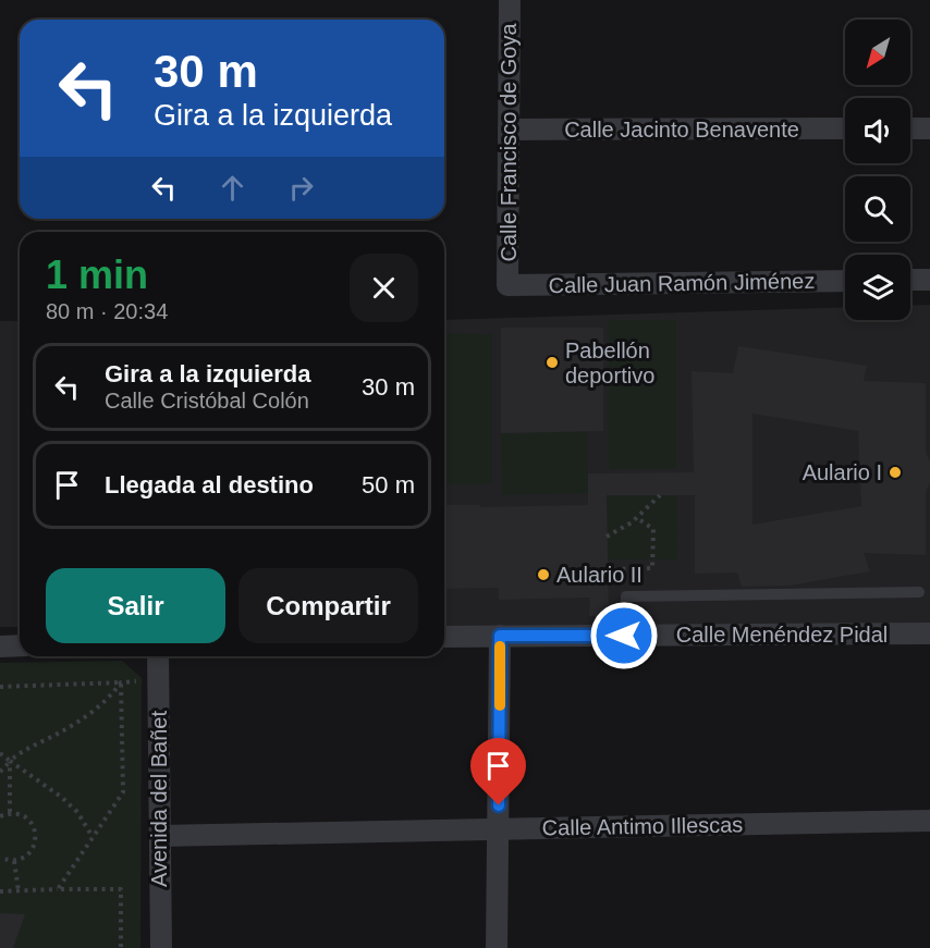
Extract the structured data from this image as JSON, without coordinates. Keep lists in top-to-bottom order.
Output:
{
  "streets": {
    "street": [
      "Calle Jacinto Benavente",
      "Calle Francisco de Goya",
      "Calle Juan Ramón Jiménez",
      "Calle Menéndez Pidal",
      "Avenida del Bañet",
      "Calle Antimo Illescas"
    ]
  },
  "crossings": [
    ["Calle Jacinto Benavente", "Calle Francisco de Goya"],
    ["Calle Francisco de Goya", "Calle Juan Ramón Jiménez"],
    ["Avenida del Bañet", "Calle Antimo Illescas"]
  ],
  "places": ["Pabellón deportivo", "Aulario I", "Aulario II"],
  "north": "bottom left",
  "page": {
    "turn": ["30 m", "Gira a la izquierda"],
    "heading": ["1 min", "80 m · 20:34"],
    "list": [
      {
        "name": "Gira a la izquierda",
        "note": "Calle Cristóbal Colón",
        "value": "30 m"
      },
      {
        "name": "Llegada al destino",
        "value": "50 m"
      }
    ],
    "buttons": ["Salir", "Compartir"]
  }
}
